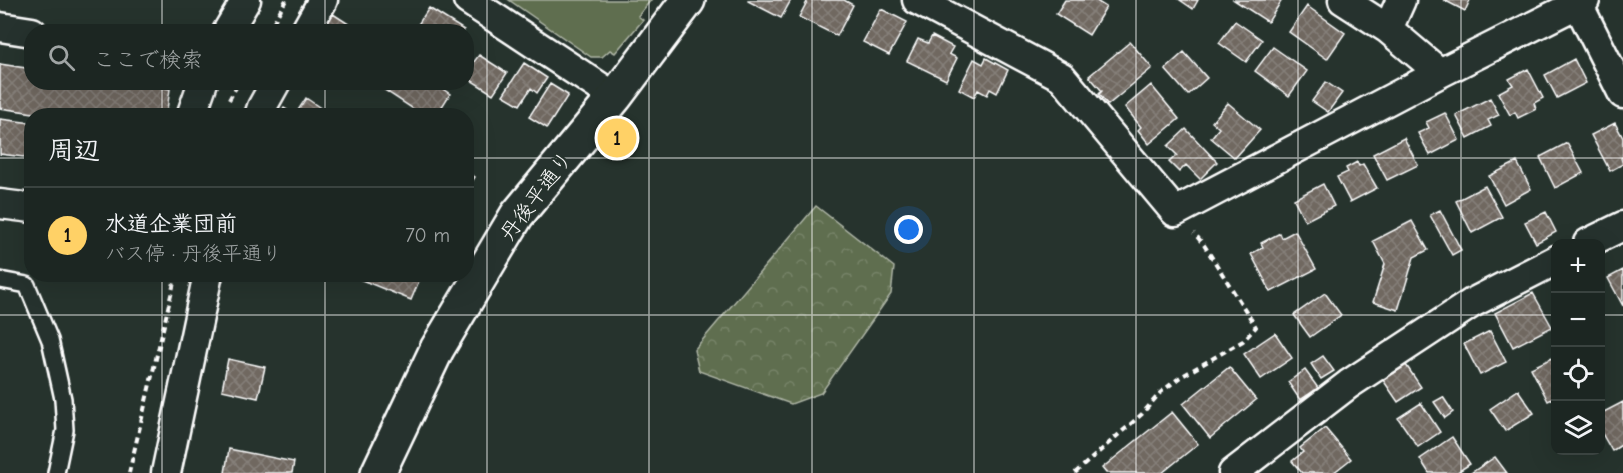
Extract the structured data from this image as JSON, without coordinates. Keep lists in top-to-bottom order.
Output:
{
  "streets": {
    "street": ["丹後平通り"]
  },
  "page": {
    "search": "ここで検索",
    "heading": "周辺",
    "pins": "1",
    "list": [
      {
        "mark": "1",
        "name": "水道企業団前",
        "note": "バス停 · 丹後平通り",
        "value": "70 m"
      }
    ],
    "map_buttons": ["+", "−"]
  }
}
